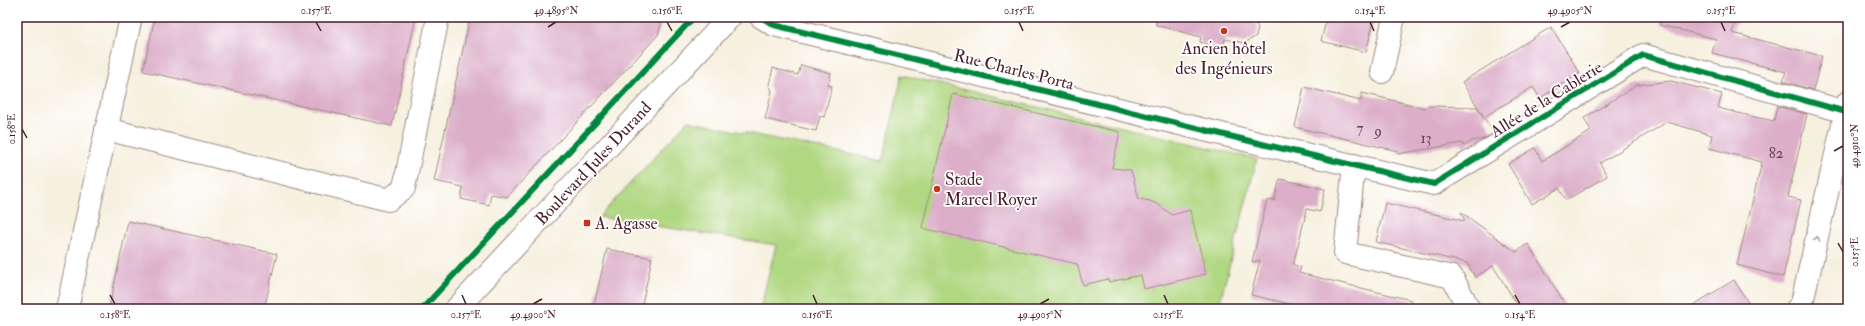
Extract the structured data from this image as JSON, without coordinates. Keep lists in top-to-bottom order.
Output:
{
  "streets": {
    "street": ["Rue Charles Porta", "Allée de la Cablerie", "Boulevard Jules Durand"]
  },
  "crossings": [
    ["Rue Charles Porta", "Allée de la Cablerie"]
  ],
  "places": {
    "other": ["Ancien hôtel des Ingénieurs", "Stade Marcel Royer"],
    "transit": ["A. Agasse"]
  },
  "house_numbers": [
    "7",
    "9",
    "13",
    "82"
  ],
  "coordinates": [
    "0.157°E",
    "49.4895°N",
    "0.156°E",
    "0.155°E",
    "0.154°E",
    "49.4905°N",
    "0.153°E",
    "0.158°E",
    "49.4910°N",
    "49.4900°N"
  ]
}
